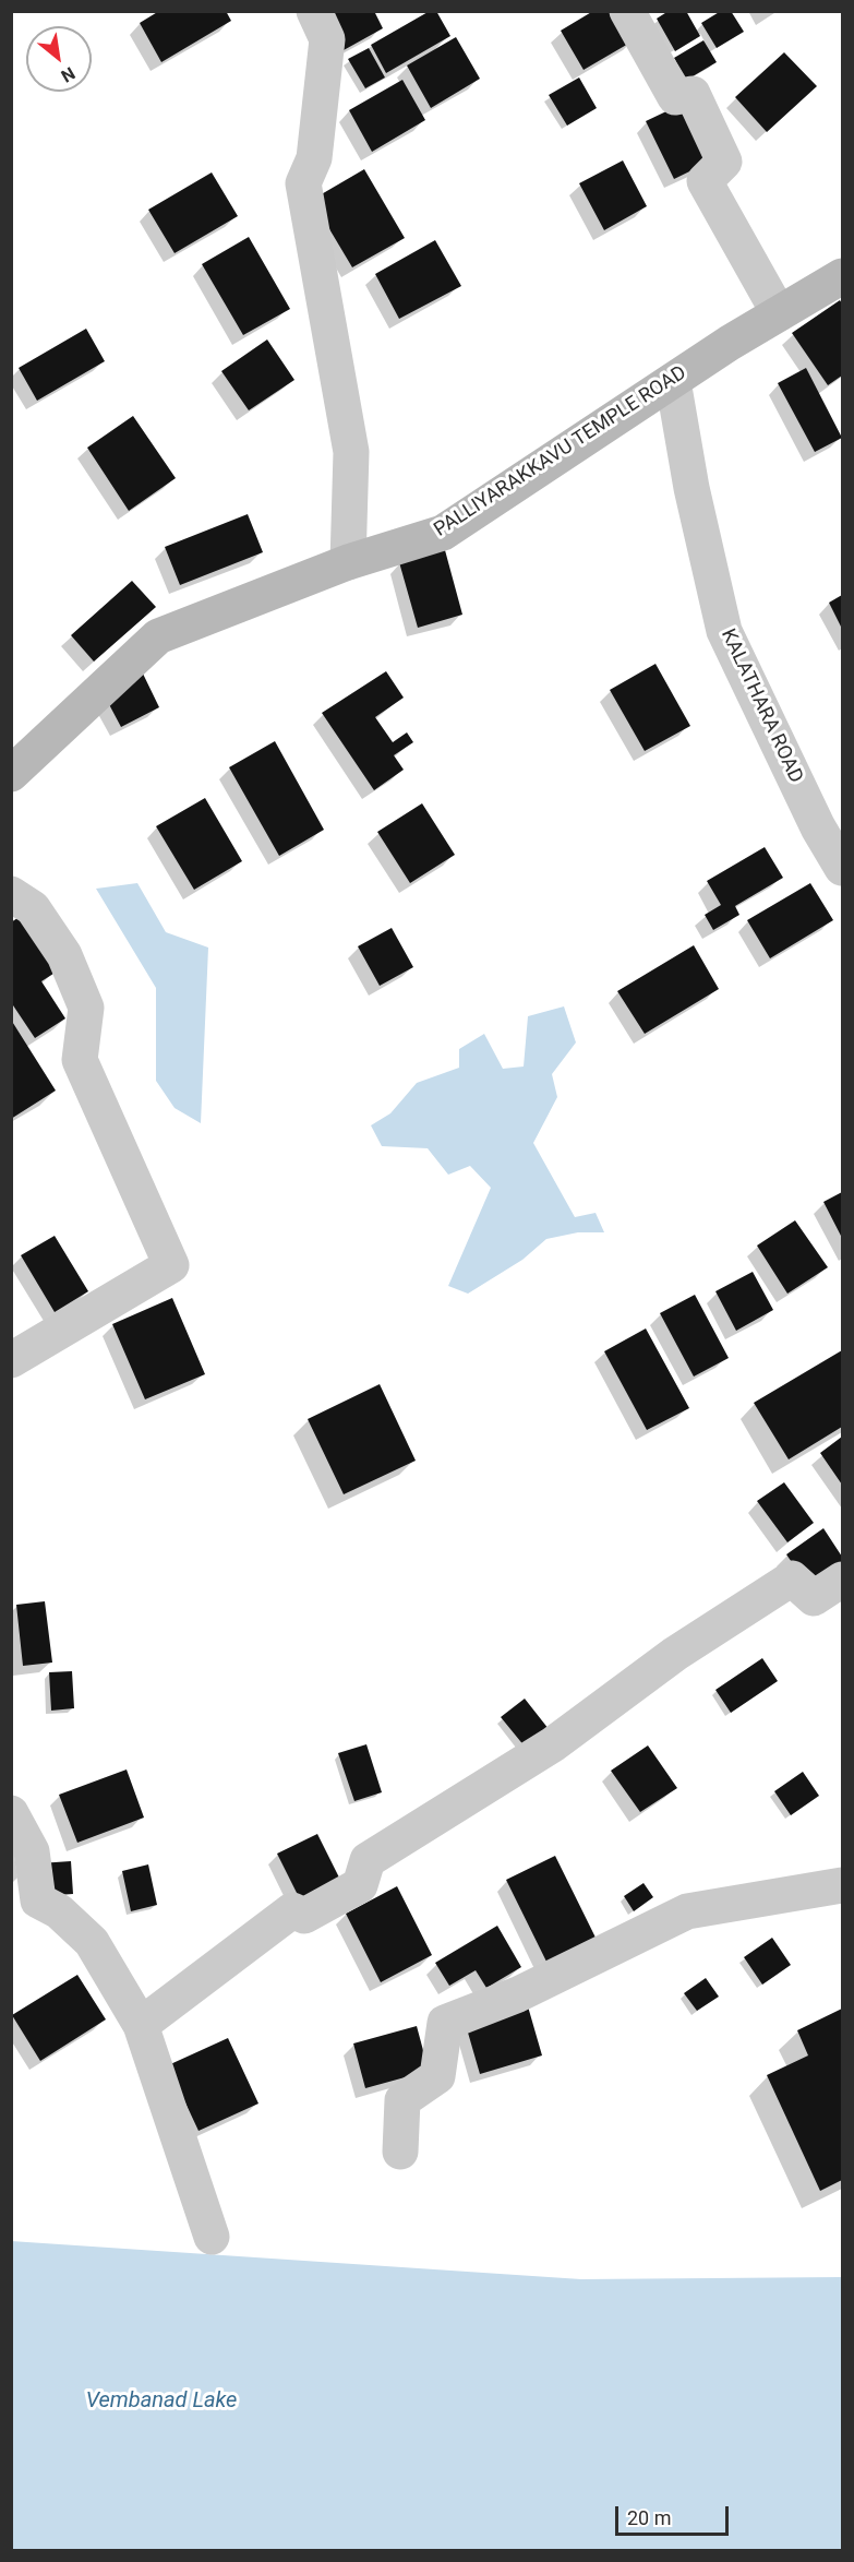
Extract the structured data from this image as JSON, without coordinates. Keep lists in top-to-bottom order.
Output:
{
  "streets": {
    "street": ["PALLIYARAKKAVU TEMPLE ROAD", "KALATHARA ROAD"]
  },
  "crossings": [
    ["PALLIYARAKKAVU TEMPLE ROAD", "KALATHARA ROAD"]
  ],
  "water": ["Vembanad Lake"],
  "scale_bar": "20 m",
  "north": "bottom right"
}
